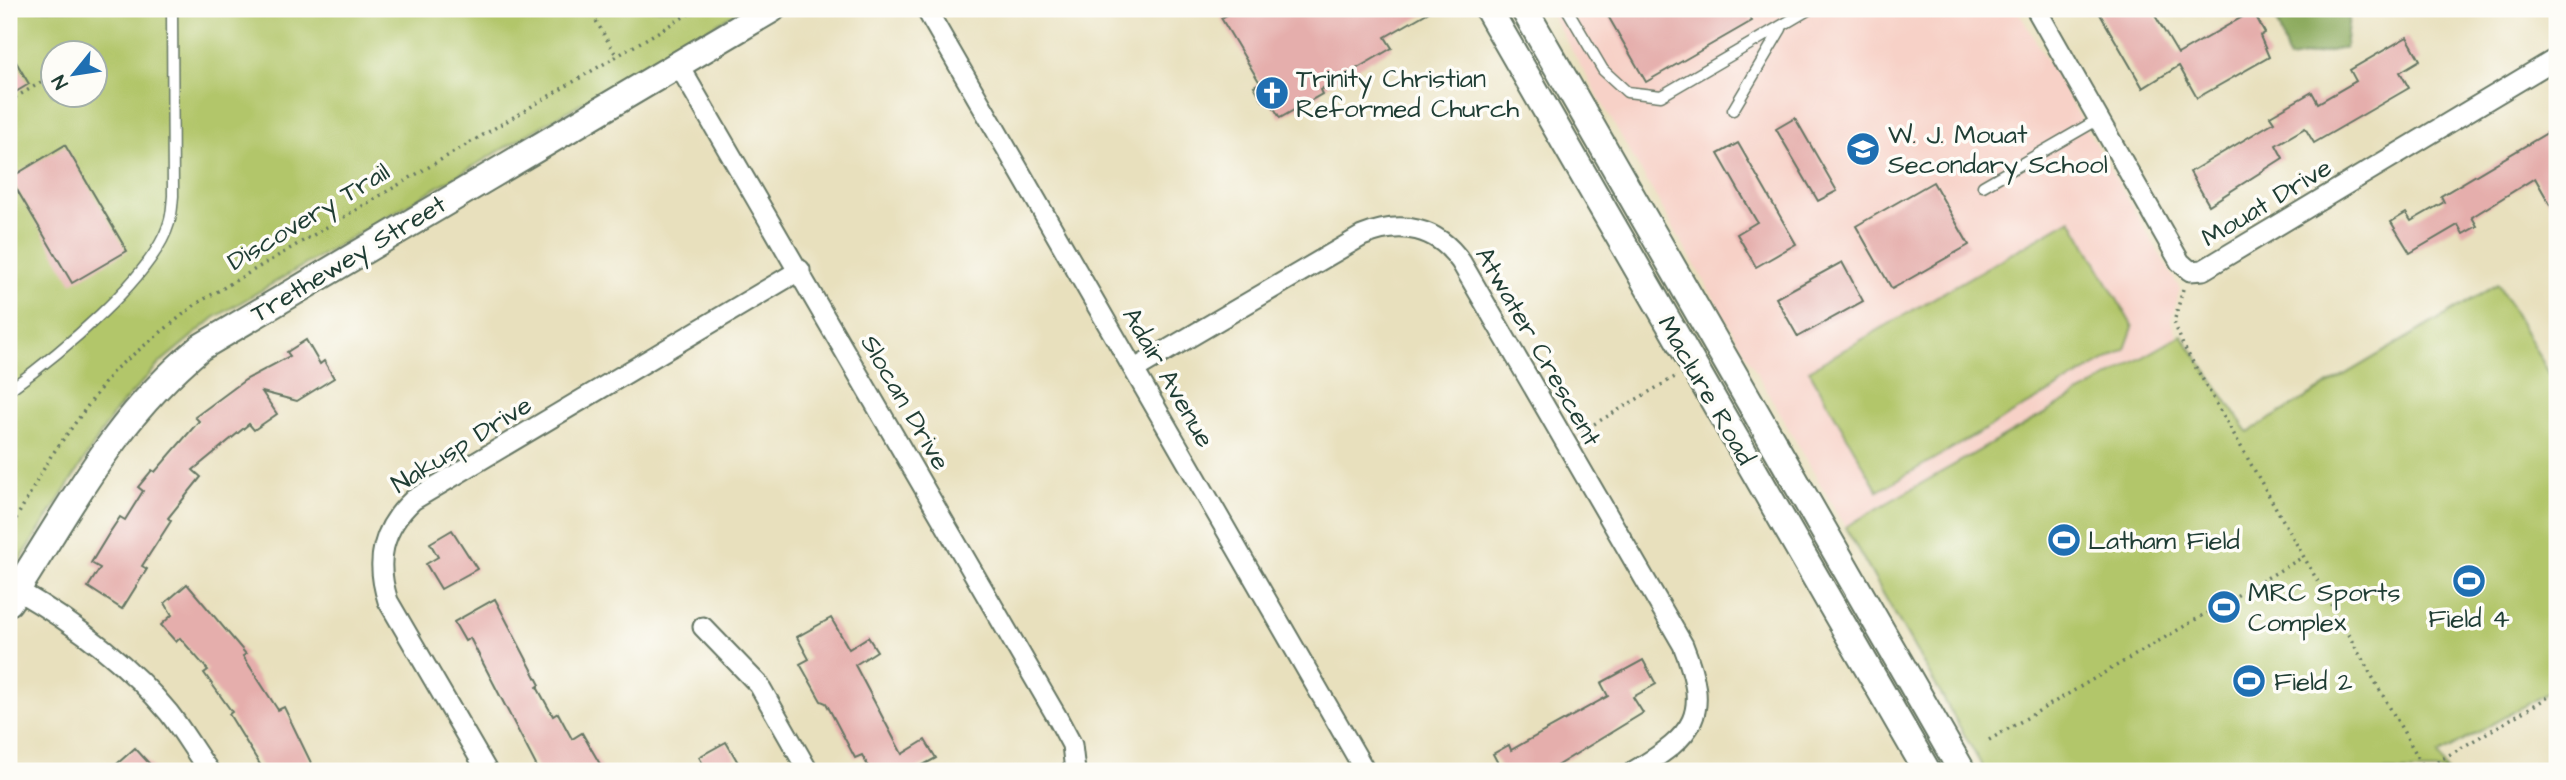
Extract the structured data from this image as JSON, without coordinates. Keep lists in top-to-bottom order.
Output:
{
  "streets": {
    "main road": ["Trethewey Street", "Maclure Road"],
    "street": [
      "Mouat Drive",
      "Atwater Crescent",
      "Adair Avenue",
      "Slocan Drive",
      "Nakusp Drive"
    ],
    "path": ["Discovery Trail"]
  },
  "crossings": [
    ["Trethewey Street", "Slocan Drive"],
    ["Atwater Crescent", "Adair Avenue"],
    ["Slocan Drive", "Nakusp Drive"]
  ],
  "places": {
    "church": ["Trinity Christian Reformed Church"],
    "school or university": ["W. J. Mouat Secondary School"],
    "sports": [
      "Latham Field",
      "Field 4",
      "MRC Sports Complex",
      "Field 2"
    ]
  },
  "north": "bottom left"
}
